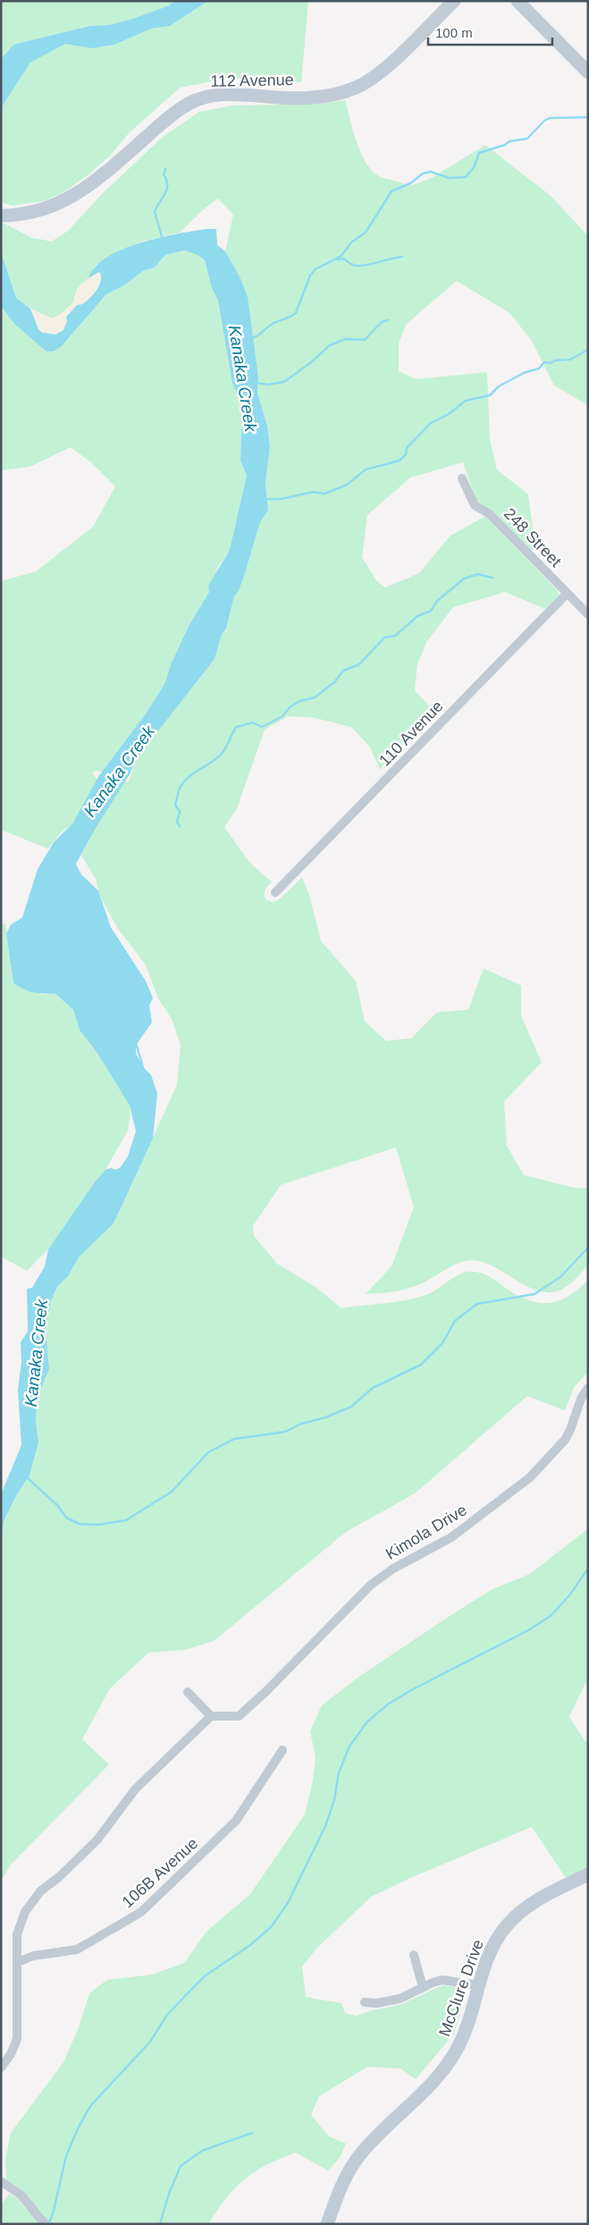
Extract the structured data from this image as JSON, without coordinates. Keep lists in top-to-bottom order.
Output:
{
  "streets": {
    "main road": ["112 Avenue", "McClure Drive"],
    "street": [
      "248 Street",
      "110 Avenue",
      "Kimola Drive",
      "106B Avenue"
    ]
  },
  "crossings": [
    ["248 Street", "110 Avenue"]
  ],
  "water": ["Kanaka Creek"],
  "scale_bar": "100 m"
}
